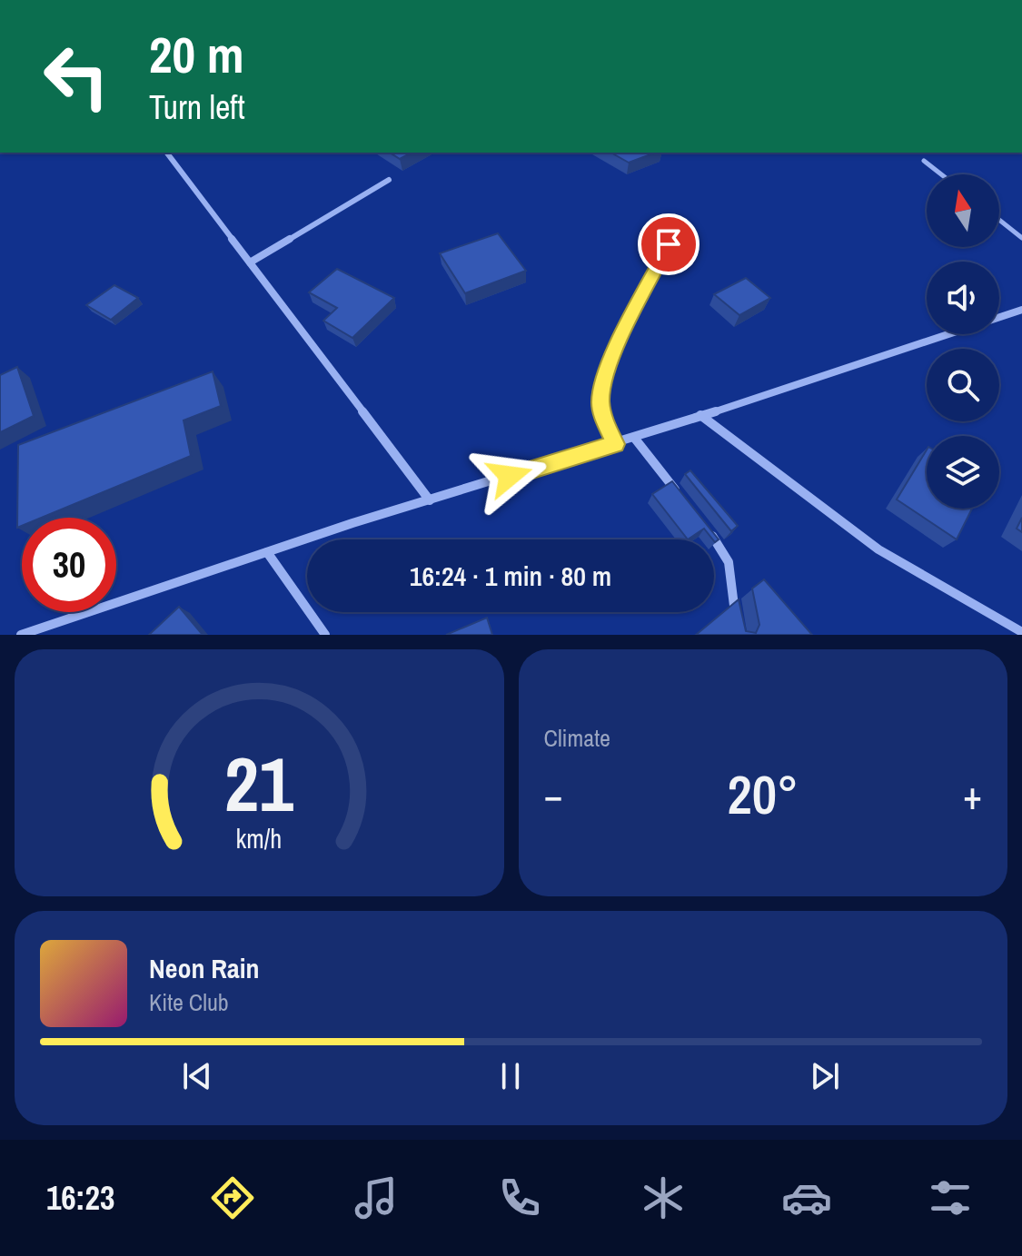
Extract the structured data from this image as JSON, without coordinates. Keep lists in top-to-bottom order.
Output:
{
  "north": "top",
  "page": {
    "turn": ["20 m", "Turn left"],
    "limit": "30",
    "trip": "16:24 · 1 min · 80 m",
    "tile": "Climate",
    "heat": ["−", "20°", "+"],
    "song": ["Neon Rain", "Kite Club"],
    "tabs": "16:23",
    "gauge": ["21", "km/h"]
  }
}
